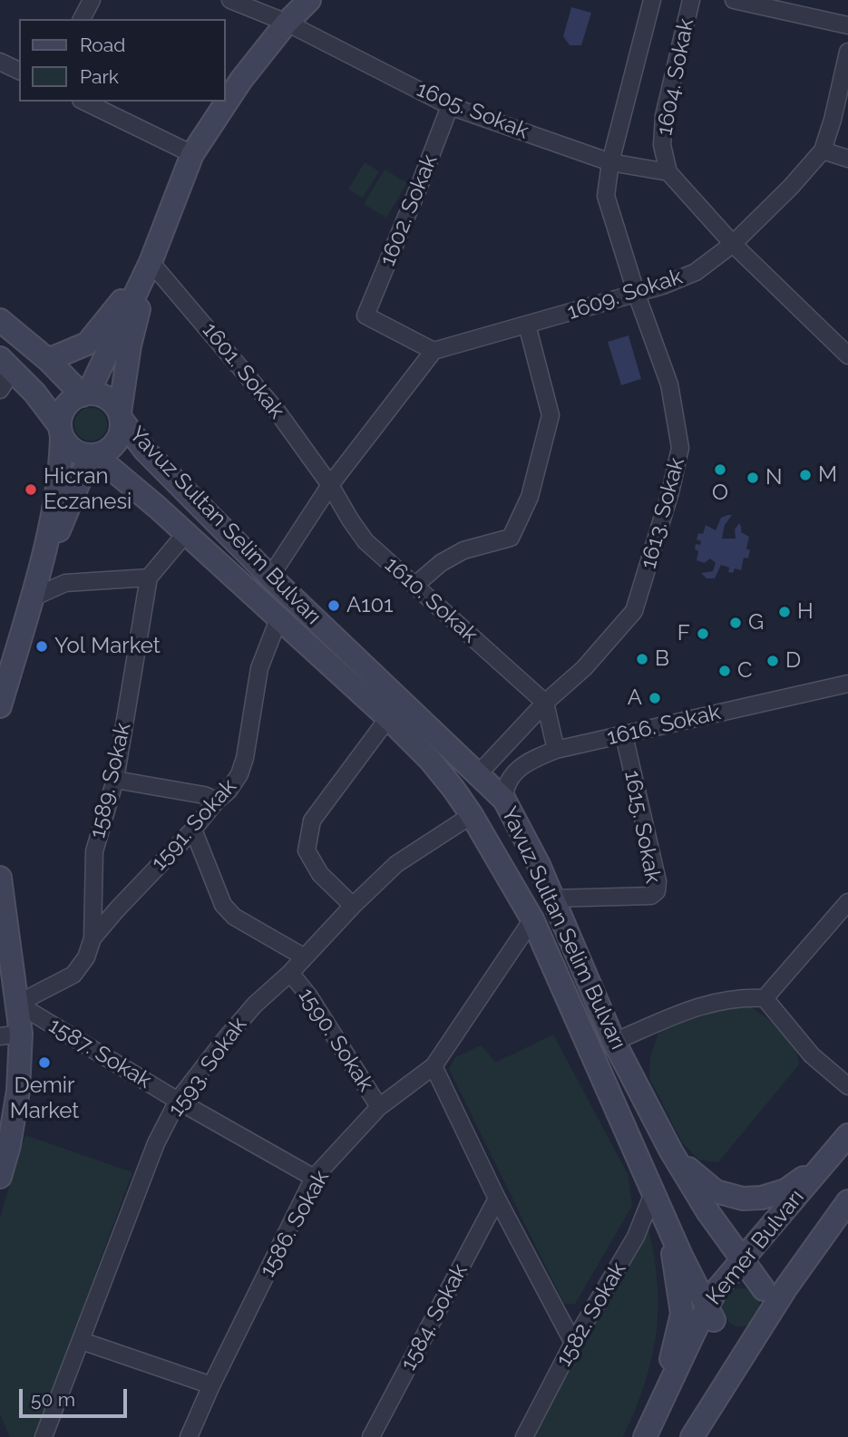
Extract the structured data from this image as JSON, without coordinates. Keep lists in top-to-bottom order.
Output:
{
  "streets": {
    "main road": ["Yavuz Sultan Selim Bulvarı", "Kemer Bulvarı"],
    "street": [
      "1604. Sokak",
      "1605. Sokak",
      "1602. Sokak",
      "1609. Sokak",
      "1601. Sokak",
      "1613. Sokak",
      "1610. Sokak",
      "1616. Sokak",
      "1589. Sokak",
      "1591. Sokak",
      "1615. Sokak",
      "1590. Sokak",
      "1587. Sokak",
      "1593. Sokak",
      "1586. Sokak",
      "1582. Sokak",
      "1584. Sokak"
    ]
  },
  "crossings": [
    ["1604. Sokak", "1605. Sokak"],
    ["1605. Sokak", "1602. Sokak"],
    ["1605. Sokak", "1613. Sokak"],
    ["1602. Sokak", "1609. Sokak"],
    ["1609. Sokak", "1613. Sokak"],
    ["1601. Sokak", "1610. Sokak"],
    ["1613. Sokak", "Yavuz Sultan Selim Bulvarı"],
    ["1613. Sokak", "1610. Sokak"],
    ["Yavuz Sultan Selim Bulvarı", "1616. Sokak"],
    ["Yavuz Sultan Selim Bulvarı", "1591. Sokak"],
    ["Yavuz Sultan Selim Bulvarı", "1615. Sokak"],
    ["Yavuz Sultan Selim Bulvarı", "1593. Sokak"],
    ["Yavuz Sultan Selim Bulvarı", "1586. Sokak"],
    ["Yavuz Sultan Selim Bulvarı", "Kemer Bulvarı"],
    ["Yavuz Sultan Selim Bulvarı", "1582. Sokak"],
    ["1616. Sokak", "1615. Sokak"],
    ["1589. Sokak", "1591. Sokak"],
    ["1589. Sokak", "1587. Sokak"],
    ["1591. Sokak", "1590. Sokak"],
    ["1590. Sokak", "1593. Sokak"],
    ["1590. Sokak", "1586. Sokak"],
    ["1587. Sokak", "1593. Sokak"],
    ["1587. Sokak", "1586. Sokak"]
  ],
  "places": [
    "O",
    "M",
    "N",
    "Hicran Eczanesi",
    "A101",
    "H",
    "G",
    "F",
    "Yol Market",
    "B",
    "D",
    "C",
    "A",
    "Demir Market"
  ],
  "legend": ["Road", "Park"],
  "scale_bar": "50 m"
}
